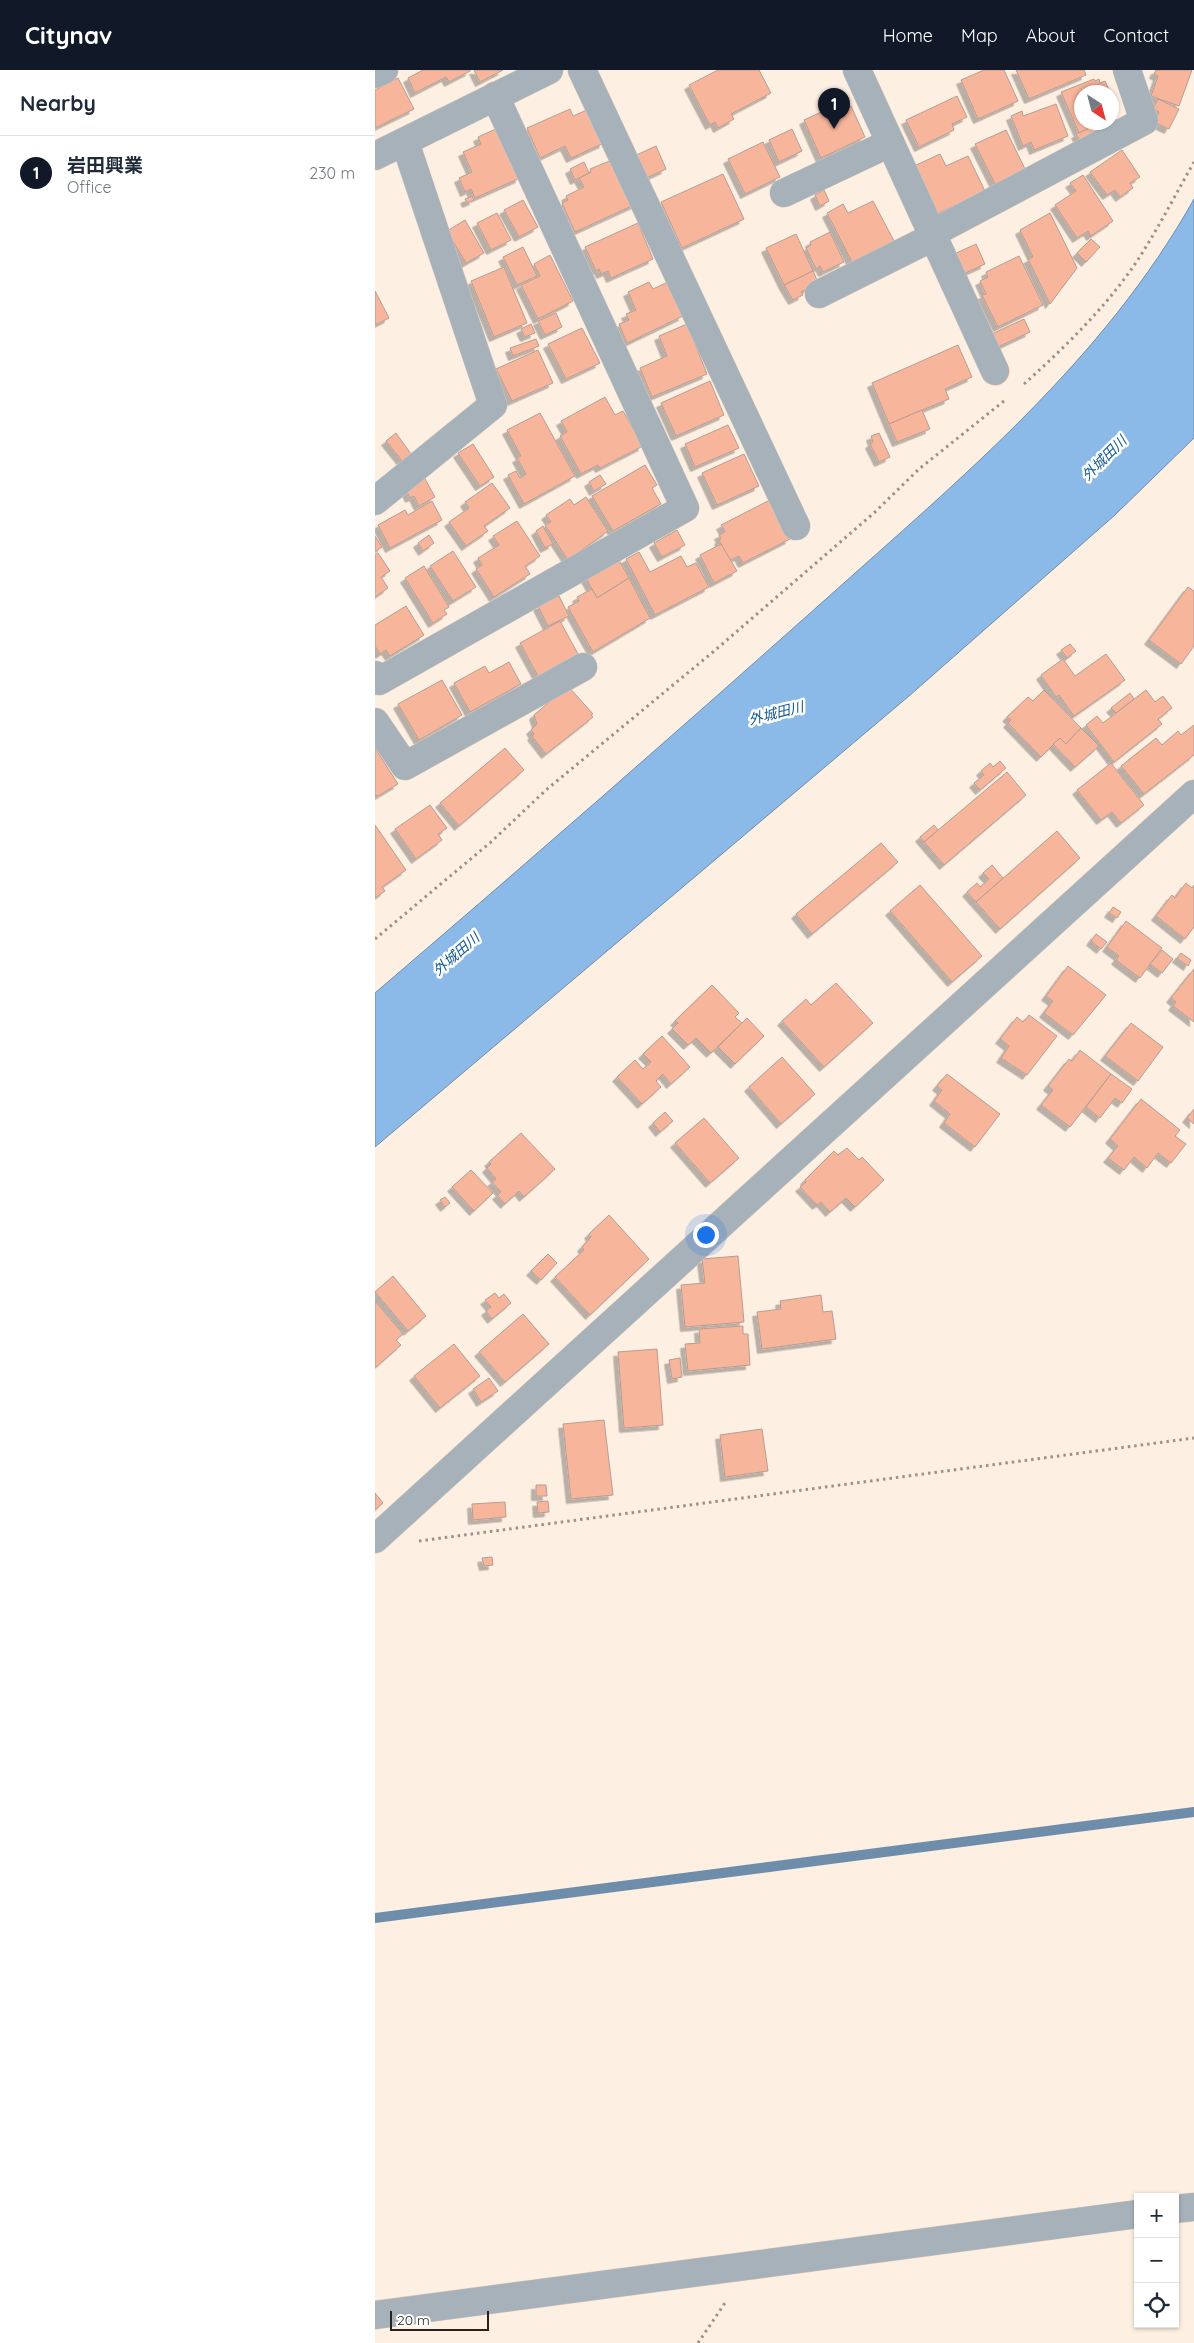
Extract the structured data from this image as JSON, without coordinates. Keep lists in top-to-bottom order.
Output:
{
  "water": ["外城田川"],
  "scale_bar": "20 m",
  "north": "bottom right",
  "page": {
    "header": "Citynav",
    "nav": [
      "Home",
      "Map",
      "About",
      "Contact"
    ],
    "heading": "Nearby",
    "pins": "1",
    "list": [
      {
        "mark": "1",
        "name": "岩田興業",
        "note": "Office",
        "value": "230 m"
      }
    ],
    "map_buttons": ["+", "−"],
    "scale": "20 m"
  }
}
